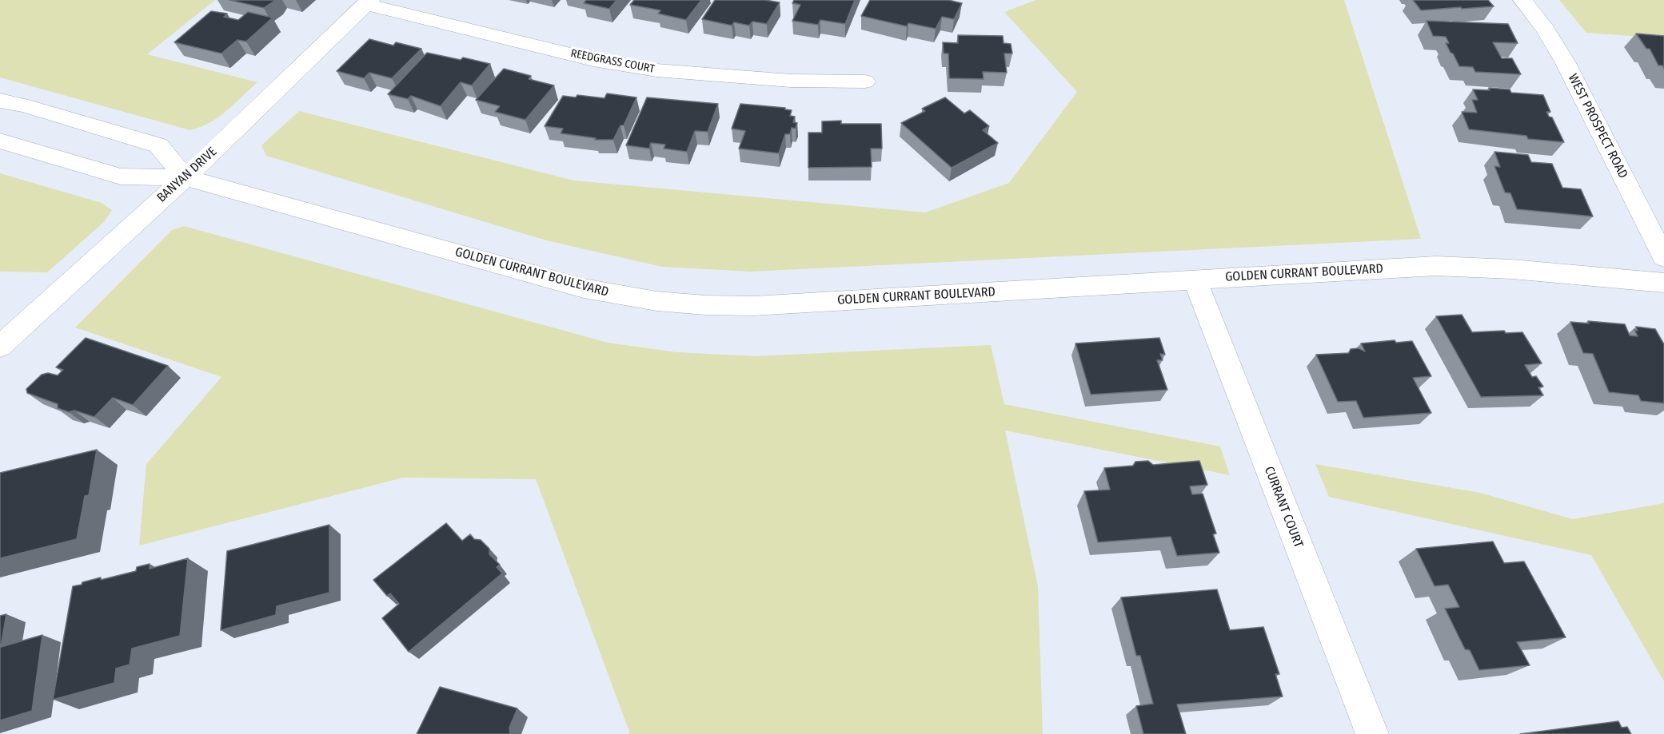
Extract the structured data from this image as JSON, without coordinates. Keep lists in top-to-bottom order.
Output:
{
  "streets": {
    "street": [
      "REEDGRASS COURT",
      "WEST PROSPECT ROAD",
      "BANYAN DRIVE",
      "GOLDEN CURRANT BOULEVARD",
      "CURRANT COURT"
    ]
  },
  "crossings": [
    ["REEDGRASS COURT", "BANYAN DRIVE"],
    ["BANYAN DRIVE", "GOLDEN CURRANT BOULEVARD"],
    ["GOLDEN CURRANT BOULEVARD", "CURRANT COURT"]
  ]
}
